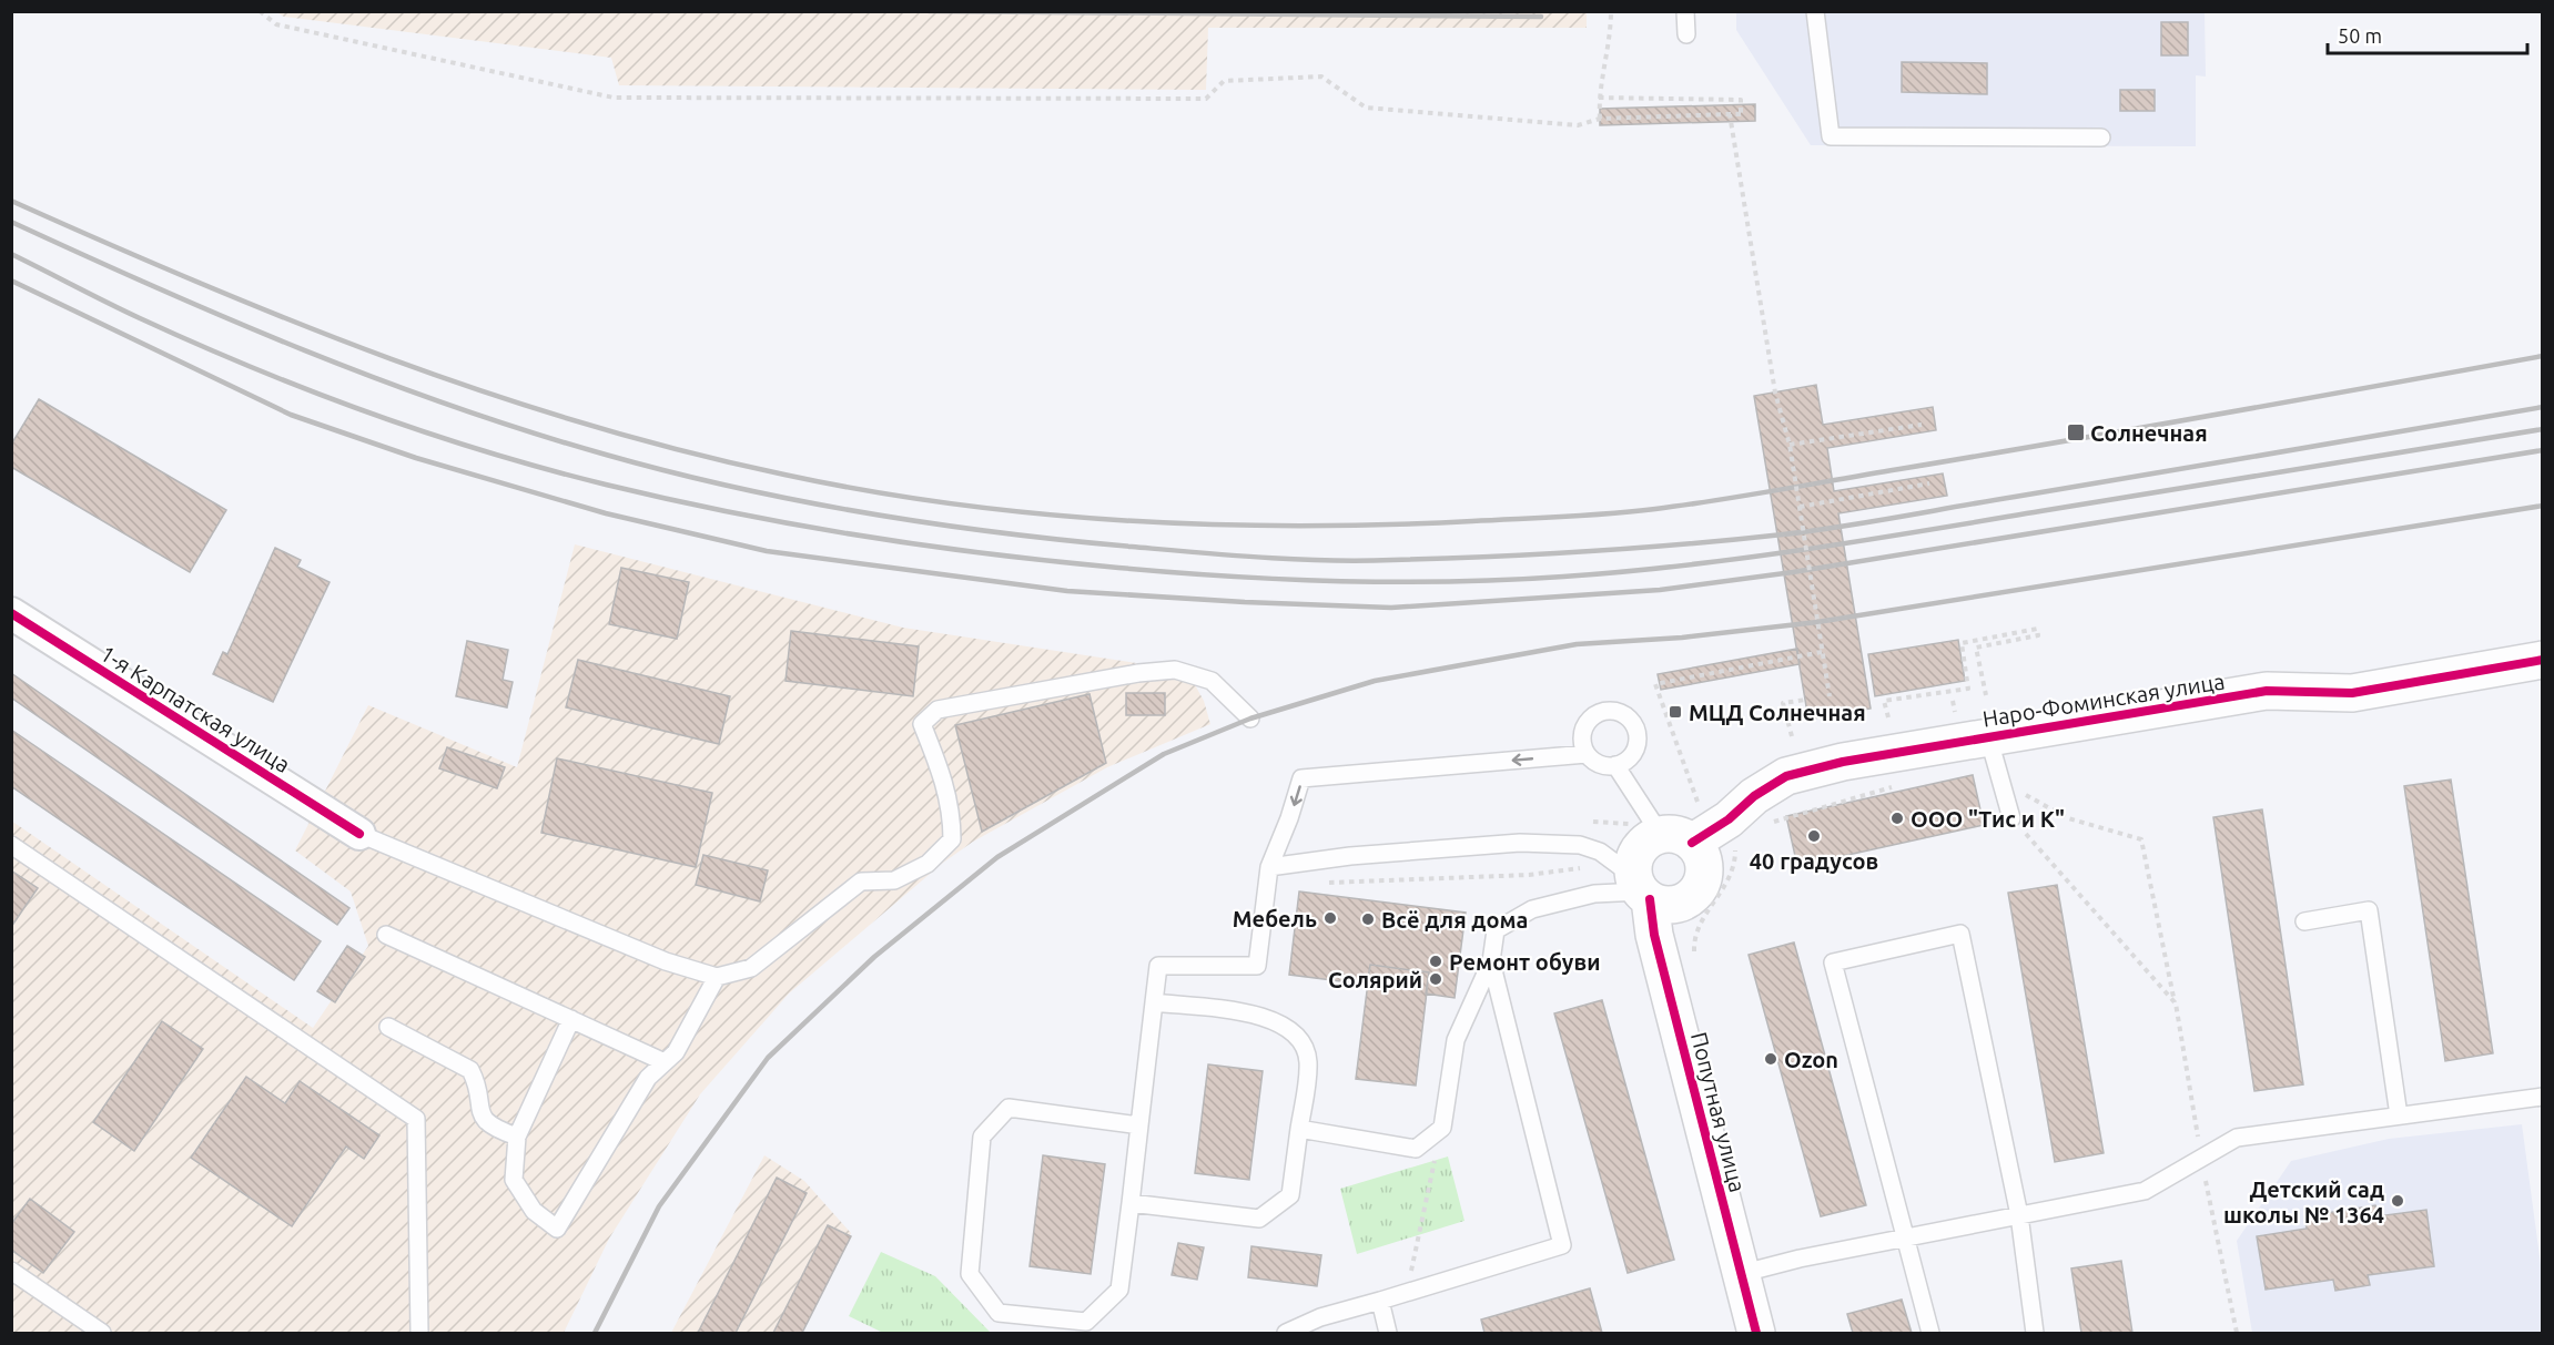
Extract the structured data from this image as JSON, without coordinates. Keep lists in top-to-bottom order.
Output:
{
  "streets": {
    "street": ["Наро-Фоминская улица", "1-я Карпатская улица", "Попутная улица"]
  },
  "crossings": [
    ["Наро-Фоминская улица", "Попутная улица"]
  ],
  "places": {
    "transit": ["Солнечная", "МЦД Солнечная"],
    "other": [
      "ООО \"Тис и К\"",
      "40 градусов",
      "Мебель",
      "Всё для дома",
      "Ремонт обуви",
      "Солярий",
      "Ozon",
      "Детский сад школы № 1364"
    ]
  },
  "scale_bar": "50 m"
}
